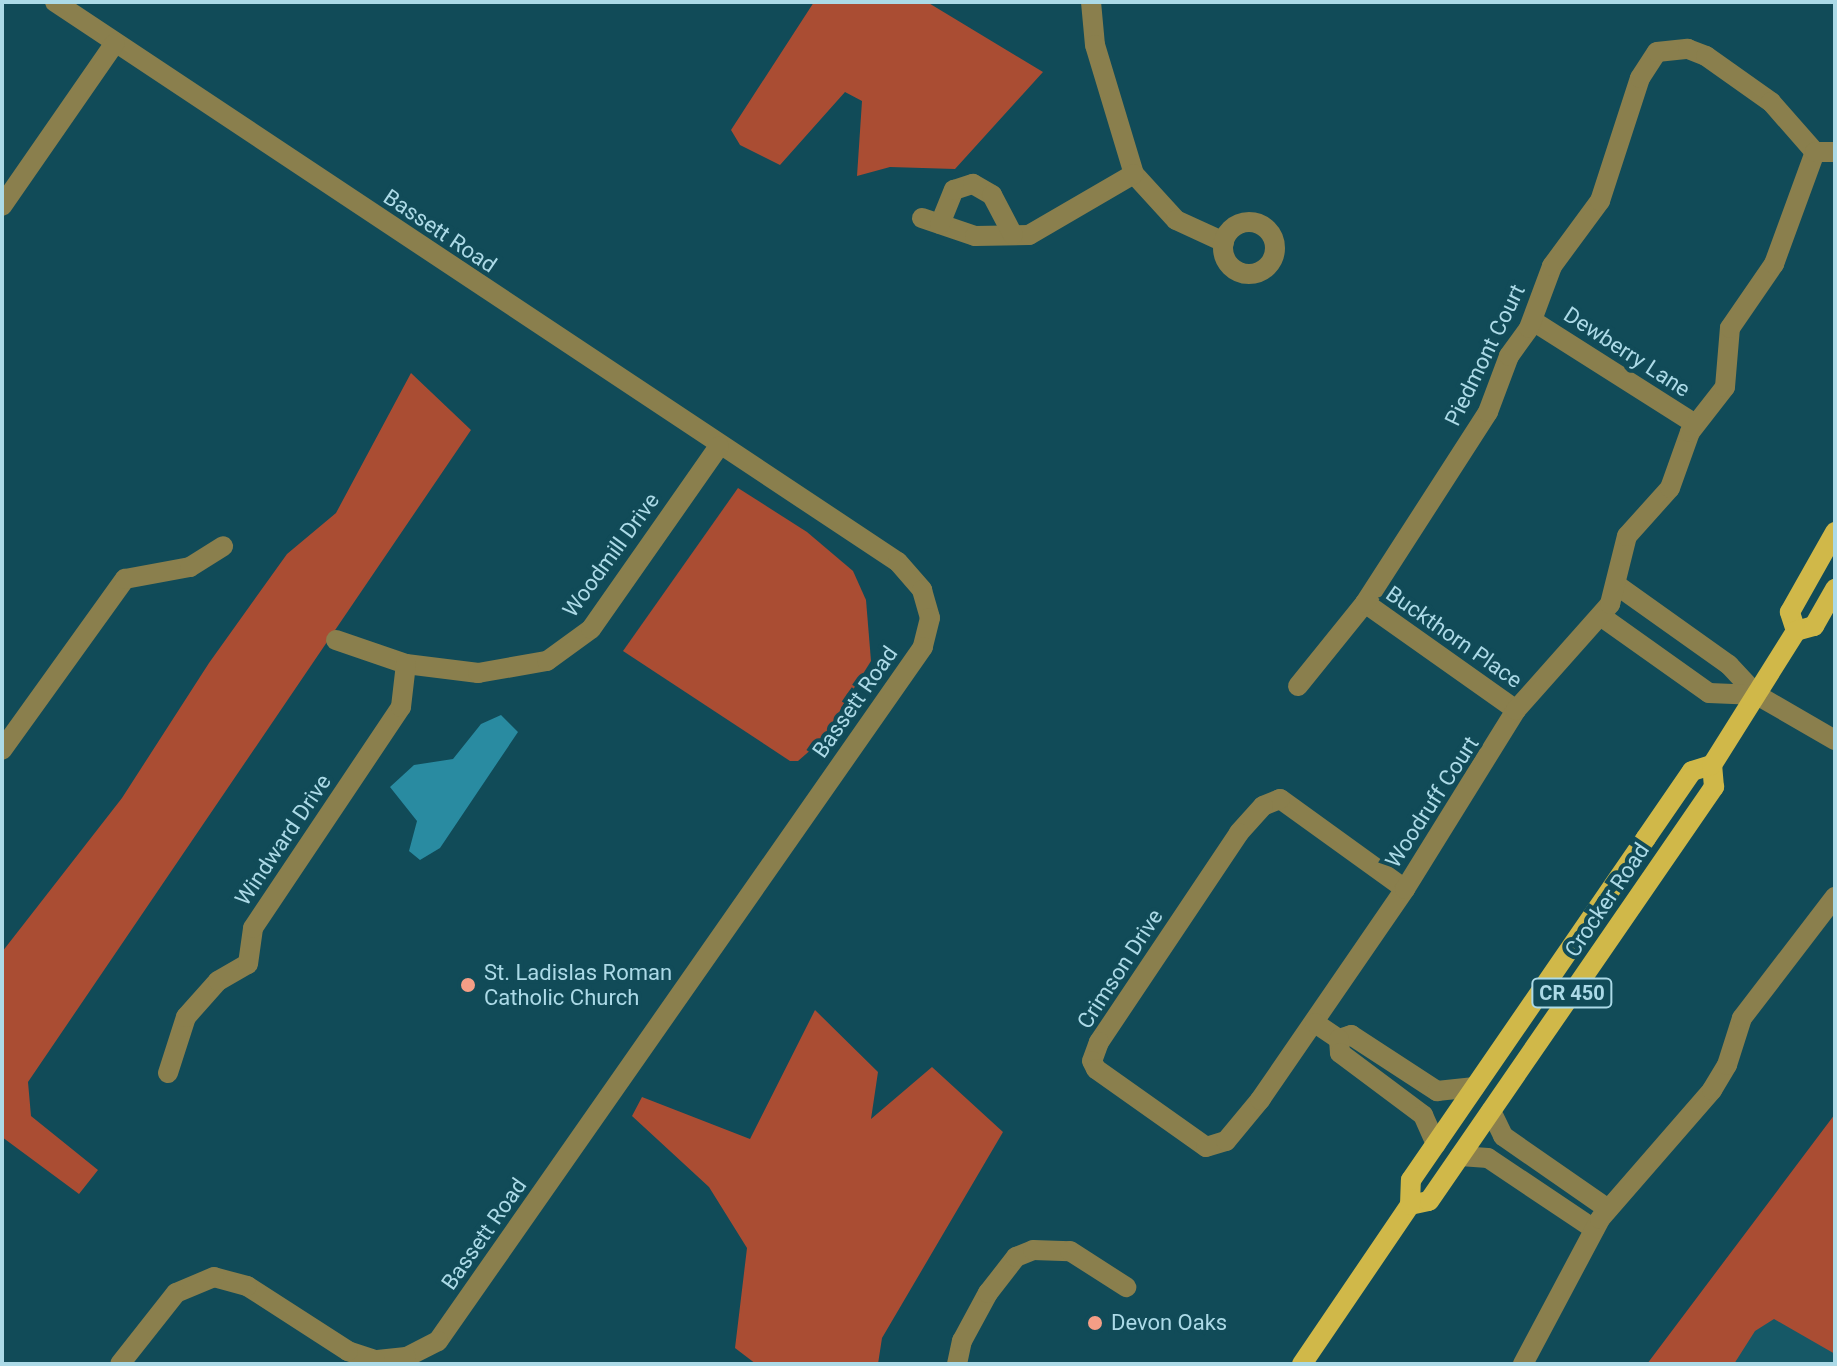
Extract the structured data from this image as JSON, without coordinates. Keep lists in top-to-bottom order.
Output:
{
  "streets": {
    "main road": ["Crocker Road", "CR 450"],
    "street": [
      "Bassett Road",
      "Dewberry Lane",
      "Piedmont Court",
      "Woodmill Drive",
      "Buckthorn Place",
      "Woodruff Court",
      "Windward Drive",
      "Crimson Drive"
    ]
  },
  "crossings": [
    ["Bassett Road", "Woodmill Drive"],
    ["Dewberry Lane", "Piedmont Court"],
    ["Dewberry Lane", "Woodruff Court"],
    ["Piedmont Court", "Buckthorn Place"],
    ["Piedmont Court", "Woodruff Court"],
    ["Woodmill Drive", "Windward Drive"],
    ["Buckthorn Place", "Woodruff Court"],
    ["Woodruff Court", "Crimson Drive"]
  ],
  "places": ["St. Ladislas Roman Catholic Church", "Devon Oaks"]
}
